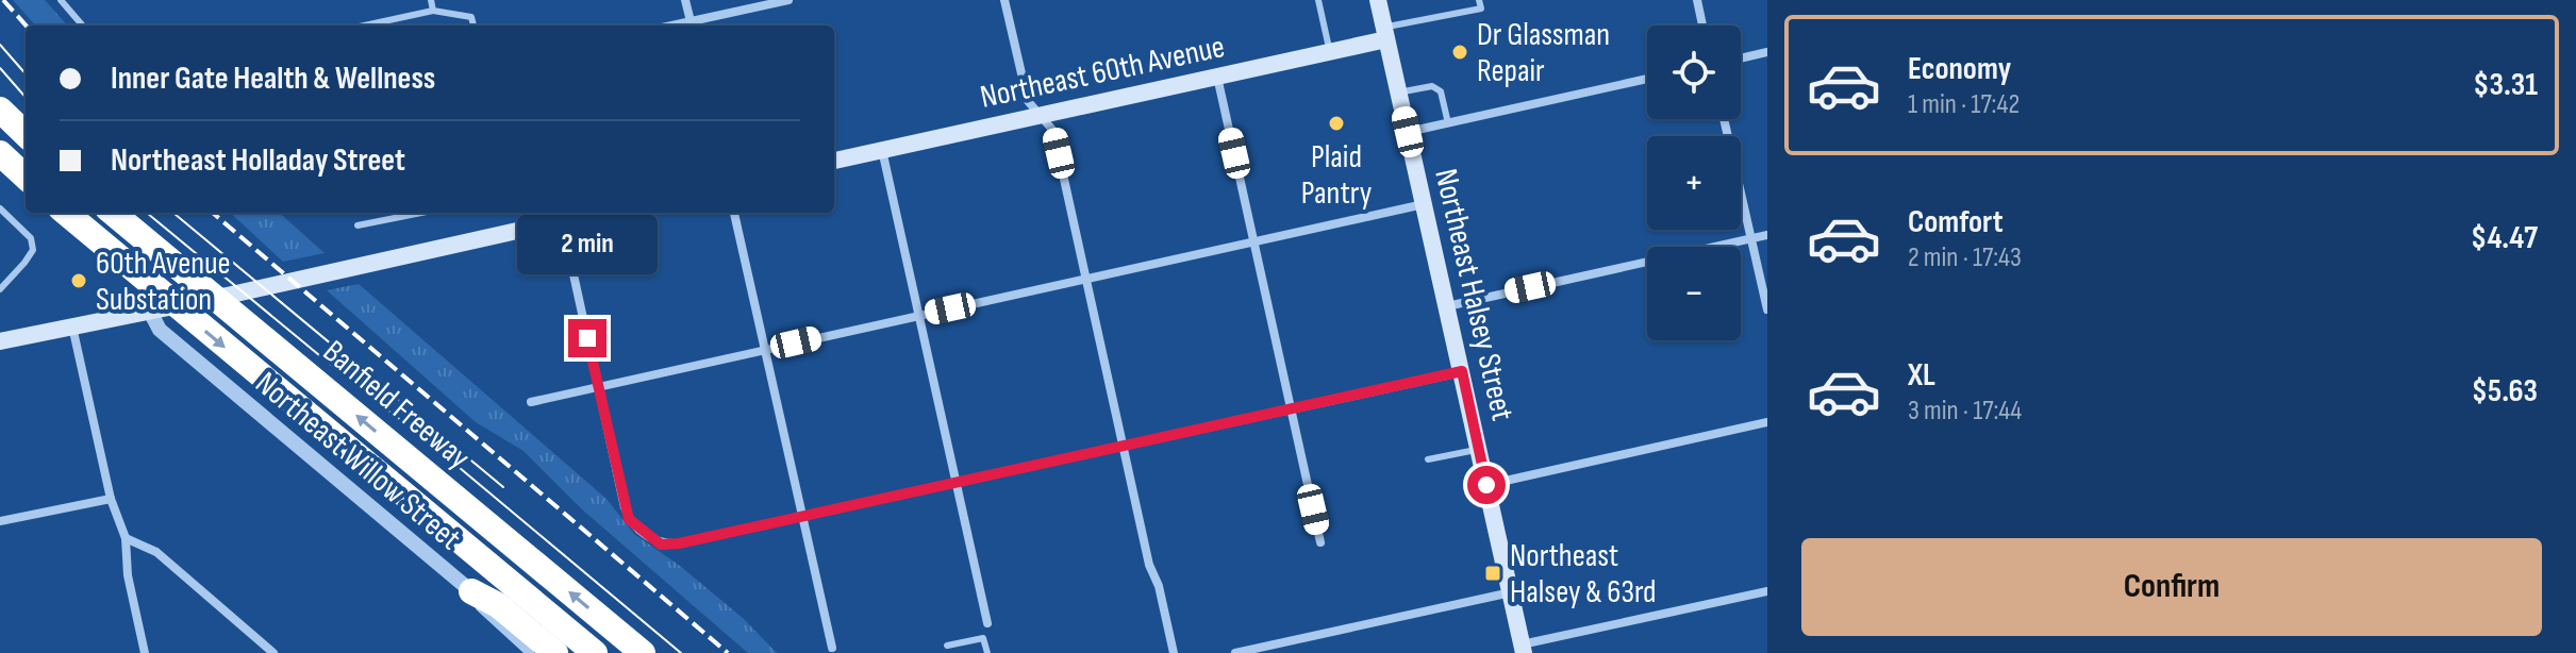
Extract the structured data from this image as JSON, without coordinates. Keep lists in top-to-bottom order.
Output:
{
  "streets": {
    "highway": ["Banfield Freeway"],
    "main road": ["Northeast 60th Avenue", "Northeast Halsey Street"],
    "street": ["Northeast Willow Street"]
  },
  "crossings": [
    ["Northeast 60th Avenue", "Northeast Halsey Street"]
  ],
  "places": {
    "other": ["Dr Glassman Repair", "Plaid Pantry", "60th Avenue Substation"],
    "transit": ["Northeast Halsey & 63rd"]
  },
  "page": {
    "list": [
      {
        "name": "Economy",
        "note": "1 min · 17:42",
        "value": "$3.31"
      },
      {
        "name": "Comfort",
        "note": "2 min · 17:43",
        "value": "$4.47"
      },
      {
        "name": "XL",
        "note": "3 min · 17:44",
        "value": "$5.63"
      }
    ],
    "map_buttons": ["+", "−"],
    "banner": ["Inner Gate Health & Wellness", "Northeast Holladay Street"],
    "bubble": "2 min",
    "buttons": "Confirm"
  }
}
